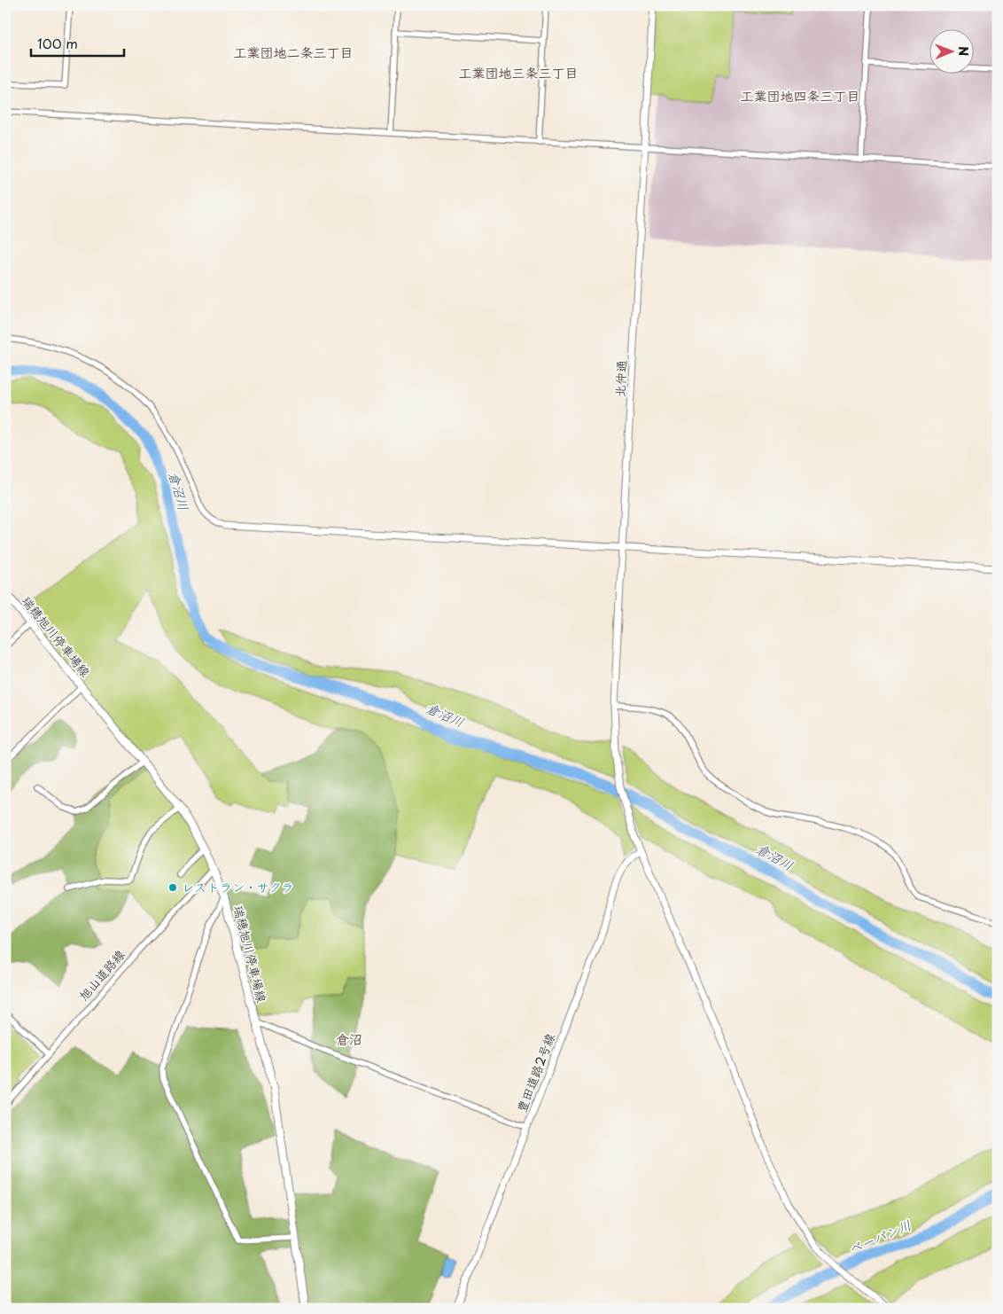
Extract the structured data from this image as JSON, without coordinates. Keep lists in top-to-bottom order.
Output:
{
  "streets": {
    "main road": ["瑞穂旭川停車場線"],
    "street": ["北仲通", "旭山道路線", "豊田道路2号線"]
  },
  "crossings": [
    ["北仲通", "豊田道路2号線"],
    ["瑞穂旭川停車場線", "旭山道路線"]
  ],
  "districts": [
    "工業団地二条三丁目",
    "工業団地三条三丁目",
    "工業団地四条三丁目",
    "倉沼"
  ],
  "water": ["倉沼川", "ペーパン川"],
  "places": ["レストラン・サクラ"],
  "scale_bar": "100 m",
  "north": "right"
}
